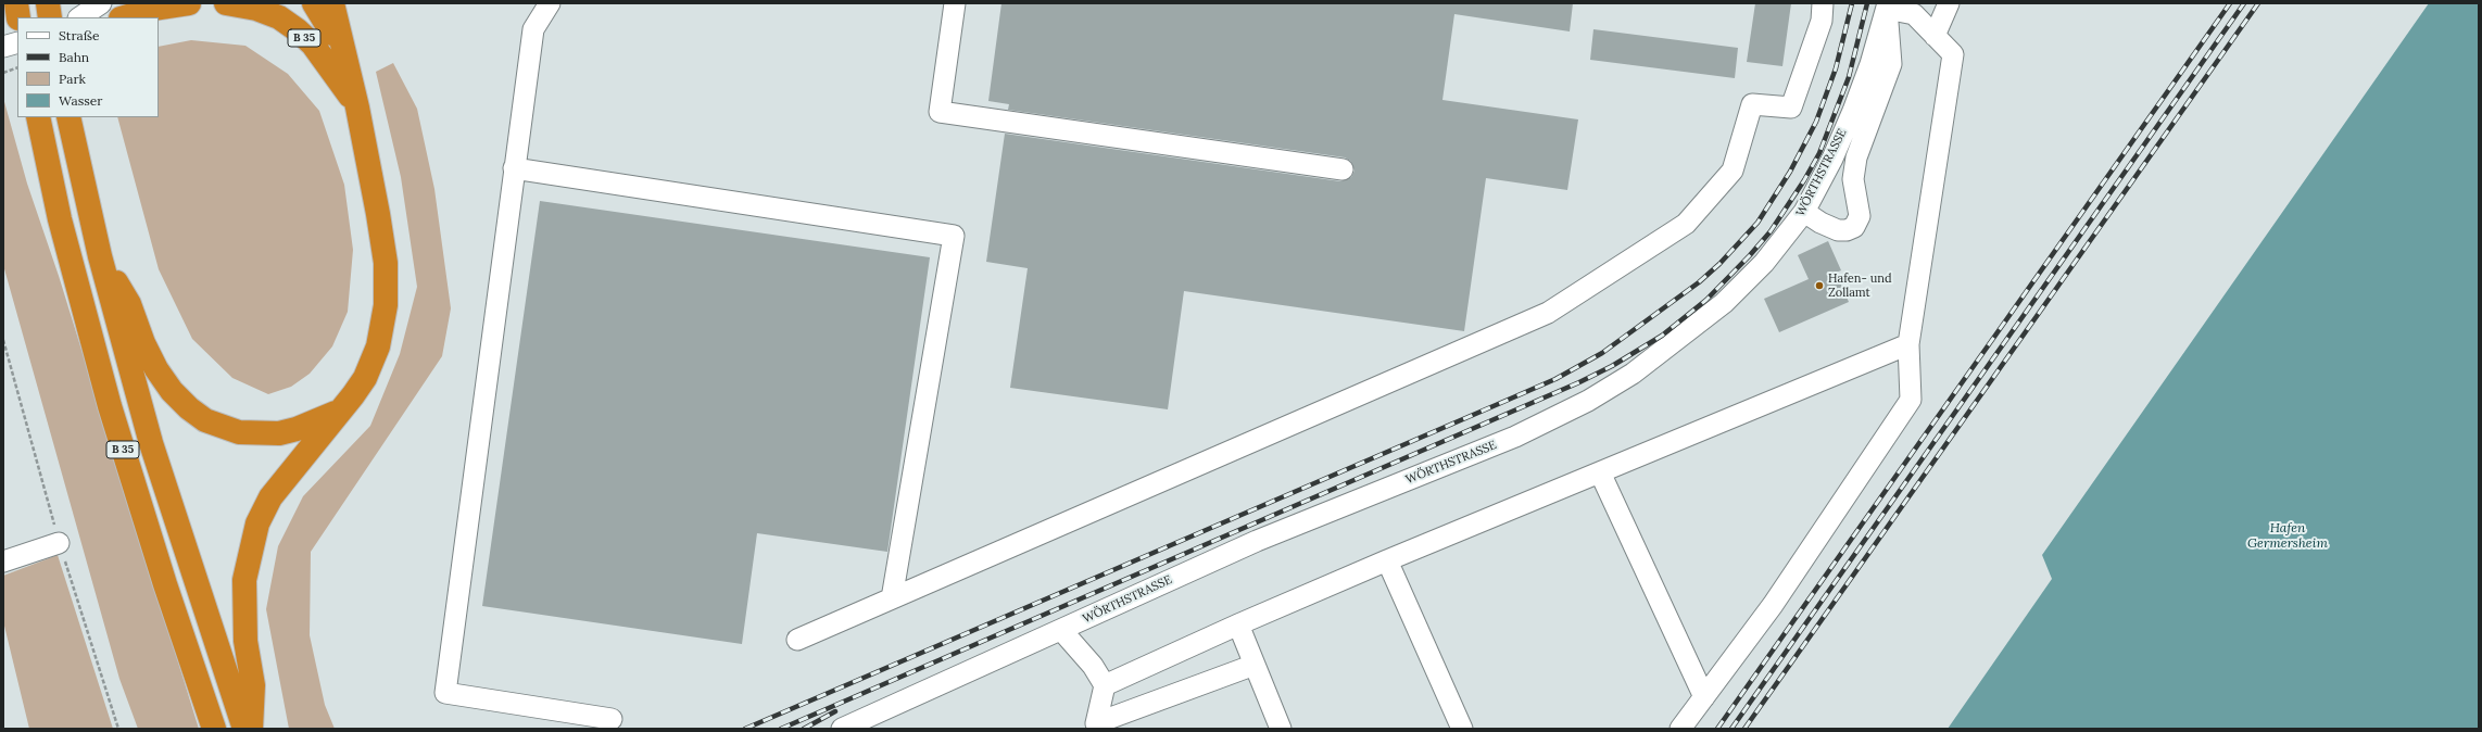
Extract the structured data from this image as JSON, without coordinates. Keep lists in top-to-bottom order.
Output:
{
  "streets": {
    "highway": ["B 35"],
    "street": ["WÖRTHSTRASSE"]
  },
  "water": ["Hafen Germersheim"],
  "places": ["Hafen- und Zollamt"],
  "legend": [
    "Straße",
    "Bahn",
    "Park",
    "Wasser"
  ]
}
